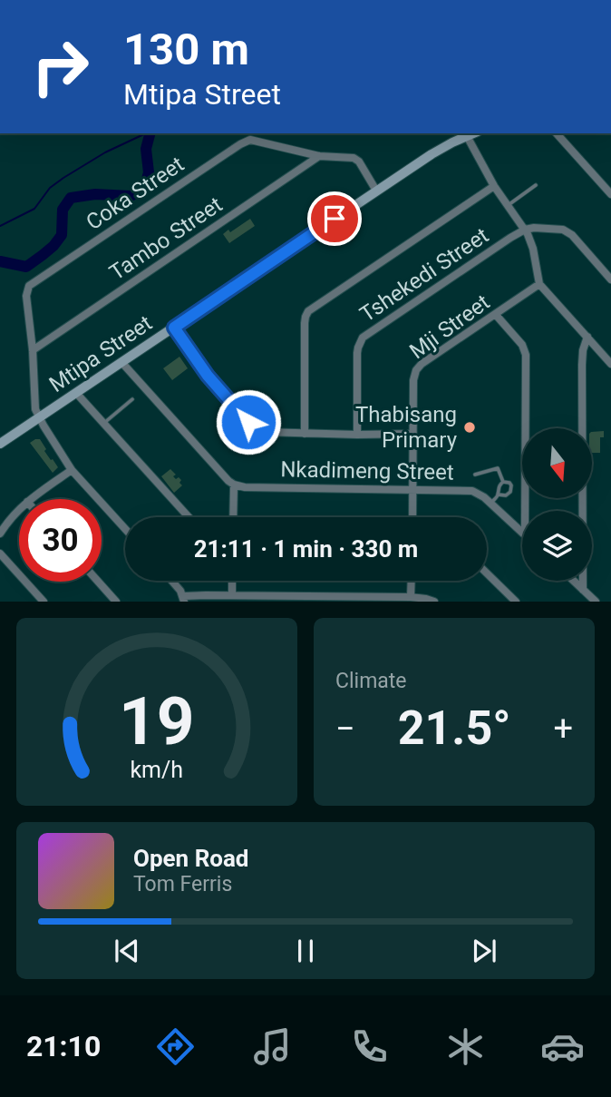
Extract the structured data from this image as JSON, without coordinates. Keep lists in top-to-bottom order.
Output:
{
  "streets": {
    "street": [
      "Coka Street",
      "Tambo Street",
      "Tshekedi Street",
      "Mji Street",
      "Mtipa Street",
      "Nkadimeng Street"
    ]
  },
  "crossings": [
    ["Coka Street", "Tambo Street"],
    ["Coka Street", "Mtipa Street"],
    ["Mji Street", "Nkadimeng Street"]
  ],
  "places": ["Thabisang Primary"],
  "north": "bottom",
  "page": {
    "turn": ["130 m", "Mtipa Street"],
    "limit": "30",
    "trip": "21:11 · 1 min · 330 m",
    "tile": "Climate",
    "heat": ["−", "21.5°", "+"],
    "song": ["Open Road", "Tom Ferris"],
    "tabs": "21:10",
    "gauge": ["19", "km/h"]
  }
}
